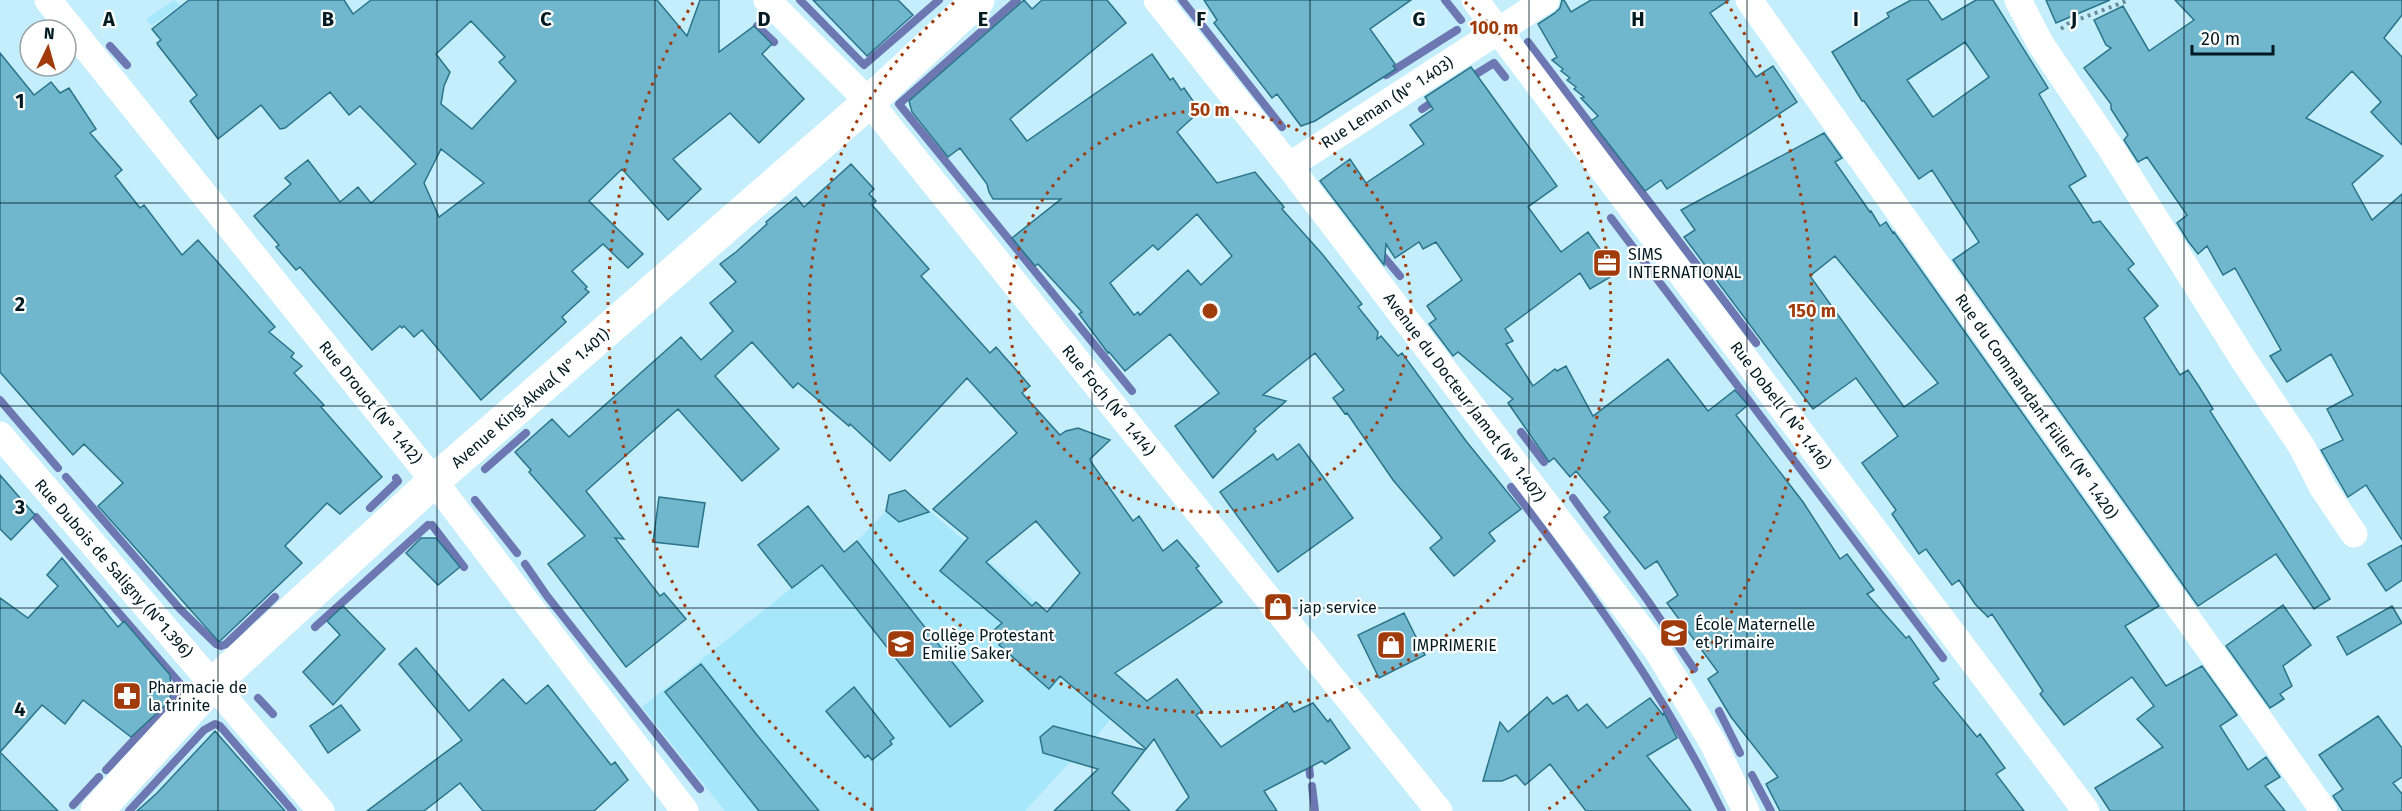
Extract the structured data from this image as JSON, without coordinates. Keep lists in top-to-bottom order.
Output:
{
  "streets": {
    "street": [
      "Rue Leman (N° 1.403)",
      "Avenue du Docteur Jamot (N° 1.407)",
      "Avenue King Akwa( N° 1.401)",
      "Rue Foch (N° 1.414)",
      "Rue Drouot (N° 1.412)",
      "Rue Dobell ( N° 1.416)",
      "Rue du Commandant Füller (N° 1.420)",
      "Rue Dubois de Saligny (N°1.396)"
    ]
  },
  "crossings": [
    ["Rue Leman (N° 1.403)", "Avenue du Docteur Jamot (N° 1.407)"],
    ["Rue Leman (N° 1.403)", "Rue Dobell ( N° 1.416)"],
    ["Avenue King Akwa( N° 1.401)", "Rue Foch (N° 1.414)"],
    ["Avenue King Akwa( N° 1.401)", "Rue Drouot (N° 1.412)"],
    ["Avenue King Akwa( N° 1.401)", "Rue Dubois de Saligny (N°1.396)"]
  ],
  "places": {
    "office": ["SIMS INTERNATIONAL"],
    "shop": ["jap service", "IMPRIMERIE"],
    "school or university": ["École Maternelle et Primaire", "Collège Protestant Emilie Saker"],
    "pharmacy": ["Pharmacie de la trinite"]
  },
  "scale_bar": "20 m",
  "north": "top",
  "grid": {
    "columns": [
      "A",
      "B",
      "C",
      "D",
      "E",
      "F",
      "G",
      "H",
      "I",
      "J"
    ],
    "rows": [
      "1",
      "2",
      "3",
      "4"
    ]
  },
  "rings": ["100 m", "50 m", "150 m"]
}
